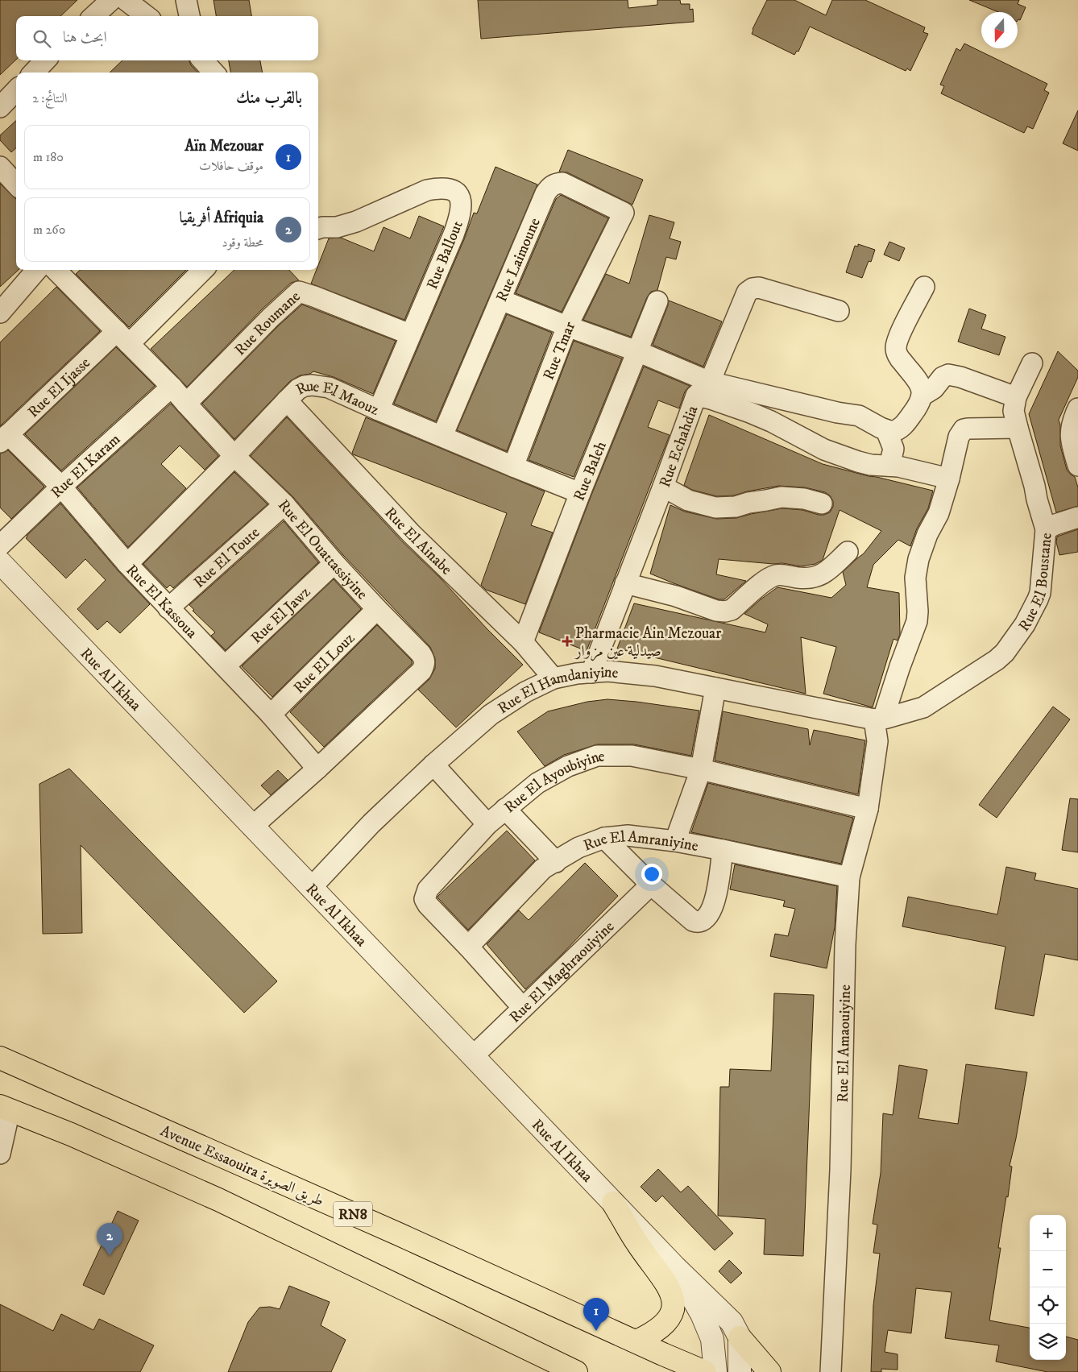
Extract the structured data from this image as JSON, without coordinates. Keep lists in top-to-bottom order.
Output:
{
  "streets": {
    "main road": ["Avenue Essaouira طريق الصويرة", "RN8"],
    "street": [
      "Rue Ballout",
      "Rue Laimoune",
      "Rue Roumane",
      "Rue Tmar",
      "Rue El Ijasse",
      "Rue El Maouz",
      "Rue Echahdia",
      "Rue El Karam",
      "Rue Baleh",
      "Rue El Ainabe",
      "Rue El Ouattassiyine",
      "Rue El Toute",
      "Rue El Boustane",
      "Rue El Kassoua",
      "Rue El Jawz",
      "Rue El Louz",
      "Rue Al Ikhaa",
      "Rue El Hamdaniyine",
      "Rue El Ayoubiyine",
      "Rue El Amraniyine",
      "Rue El Maghraouiyine",
      "Rue El Amaouiyine"
    ]
  },
  "crossings": [
    ["Rue Ballout", "Rue Roumane"],
    ["Rue Ballout", "Rue El Maouz"],
    ["Rue Laimoune", "Rue Tmar"],
    ["Rue Laimoune", "Rue El Maouz"],
    ["Rue Roumane", "Rue El Ouattassiyine"],
    ["Rue Tmar", "Rue El Maouz"],
    ["Rue El Ijasse", "Rue El Ouattassiyine"],
    ["Rue El Ijasse", "Rue El Kassoua"],
    ["Rue El Maouz", "Rue Baleh"],
    ["Rue El Maouz", "Rue El Ainabe"],
    ["Rue El Maouz", "Rue El Ouattassiyine"],
    ["Rue El Maouz", "Rue El Kassoua"],
    ["Rue Echahdia", "Rue El Hamdaniyine"],
    ["Rue El Karam", "Rue El Ouattassiyine"],
    ["Rue El Karam", "Rue El Kassoua"],
    ["Rue Baleh", "Rue El Ainabe"],
    ["Rue El Ainabe", "Rue El Hamdaniyine"],
    ["Rue El Ouattassiyine", "Rue El Toute"],
    ["Rue El Ouattassiyine", "Rue El Kassoua"],
    ["Rue El Ouattassiyine", "Rue El Jawz"],
    ["Rue El Ouattassiyine", "Rue El Louz"],
    ["Rue El Ouattassiyine", "Rue Al Ikhaa"],
    ["Rue El Toute", "Rue El Kassoua"],
    ["Rue El Boustane", "Rue El Hamdaniyine"],
    ["Rue El Boustane", "Rue El Amaouiyine"],
    ["Rue El Kassoua", "Rue El Jawz"],
    ["Rue El Kassoua", "Rue El Louz"],
    ["Rue Al Ikhaa", "Rue El Hamdaniyine"],
    ["Rue Al Ikhaa", "Rue El Maghraouiyine"],
    ["Rue El Hamdaniyine", "Rue El Amaouiyine"],
    ["Rue El Ayoubiyine", "Rue El Amraniyine"],
    ["Rue El Ayoubiyine", "Rue El Maghraouiyine"],
    ["Rue El Ayoubiyine", "Rue El Amaouiyine"],
    ["Rue El Amraniyine", "Rue El Amaouiyine"]
  ],
  "places": {
    "health": ["Pharmacie Ain Mezouar صيدلية عين مزوار"]
  },
  "north": "bottom",
  "page": {
    "search": "ابحث هنا",
    "heading": ["بالقرب منك", "النتائج: 2"],
    "list": [
      {
        "mark": "1",
        "name": "Aïn Mezouar",
        "note": "موقف حافلات",
        "value": "180 m"
      },
      {
        "mark": "2",
        "name": "Afriquia أفريقيا",
        "note": "محطة وقود",
        "value": "260 m"
      }
    ],
    "map_buttons": ["+", "−"],
    "pins": ["2", "1"]
  }
}
